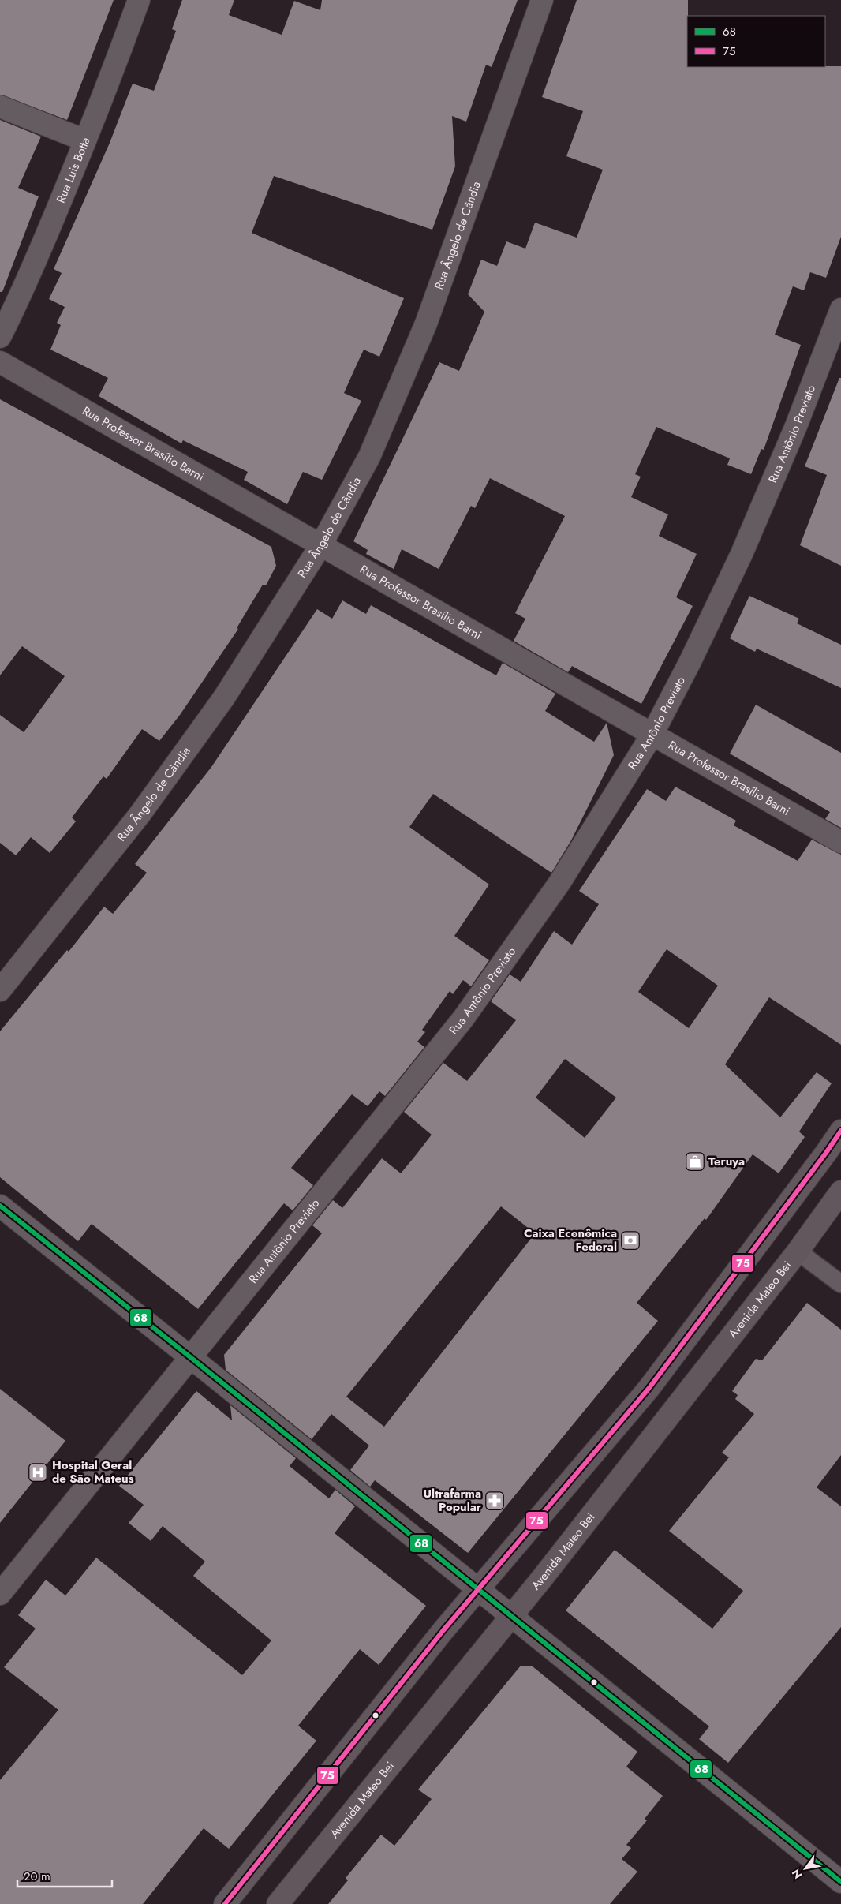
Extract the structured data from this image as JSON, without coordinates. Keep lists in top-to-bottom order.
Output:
{
  "streets": {
    "main road": ["Avenida Mateo Bei"],
    "street": [
      "Rua Luis Botta",
      "Rua Ângelo de Cândia",
      "Rua Antônio Previato",
      "Rua Professor Brasílio Barni"
    ]
  },
  "crossings": [
    ["Rua Ângelo de Cândia", "Rua Professor Brasílio Barni"],
    ["Rua Antônio Previato", "Rua Professor Brasílio Barni"]
  ],
  "places": {
    "shop": ["Teruya"],
    "bank": ["Caixa Econômica Federal"],
    "hospital": ["Hospital Geral de São Mateus"],
    "pharmacy": ["Ultrafarma Popular"]
  },
  "lines": ["transit line 75", "transit line 68"],
  "legend": ["68", "75"],
  "scale_bar": "20 m",
  "north": "bottom left"
}
